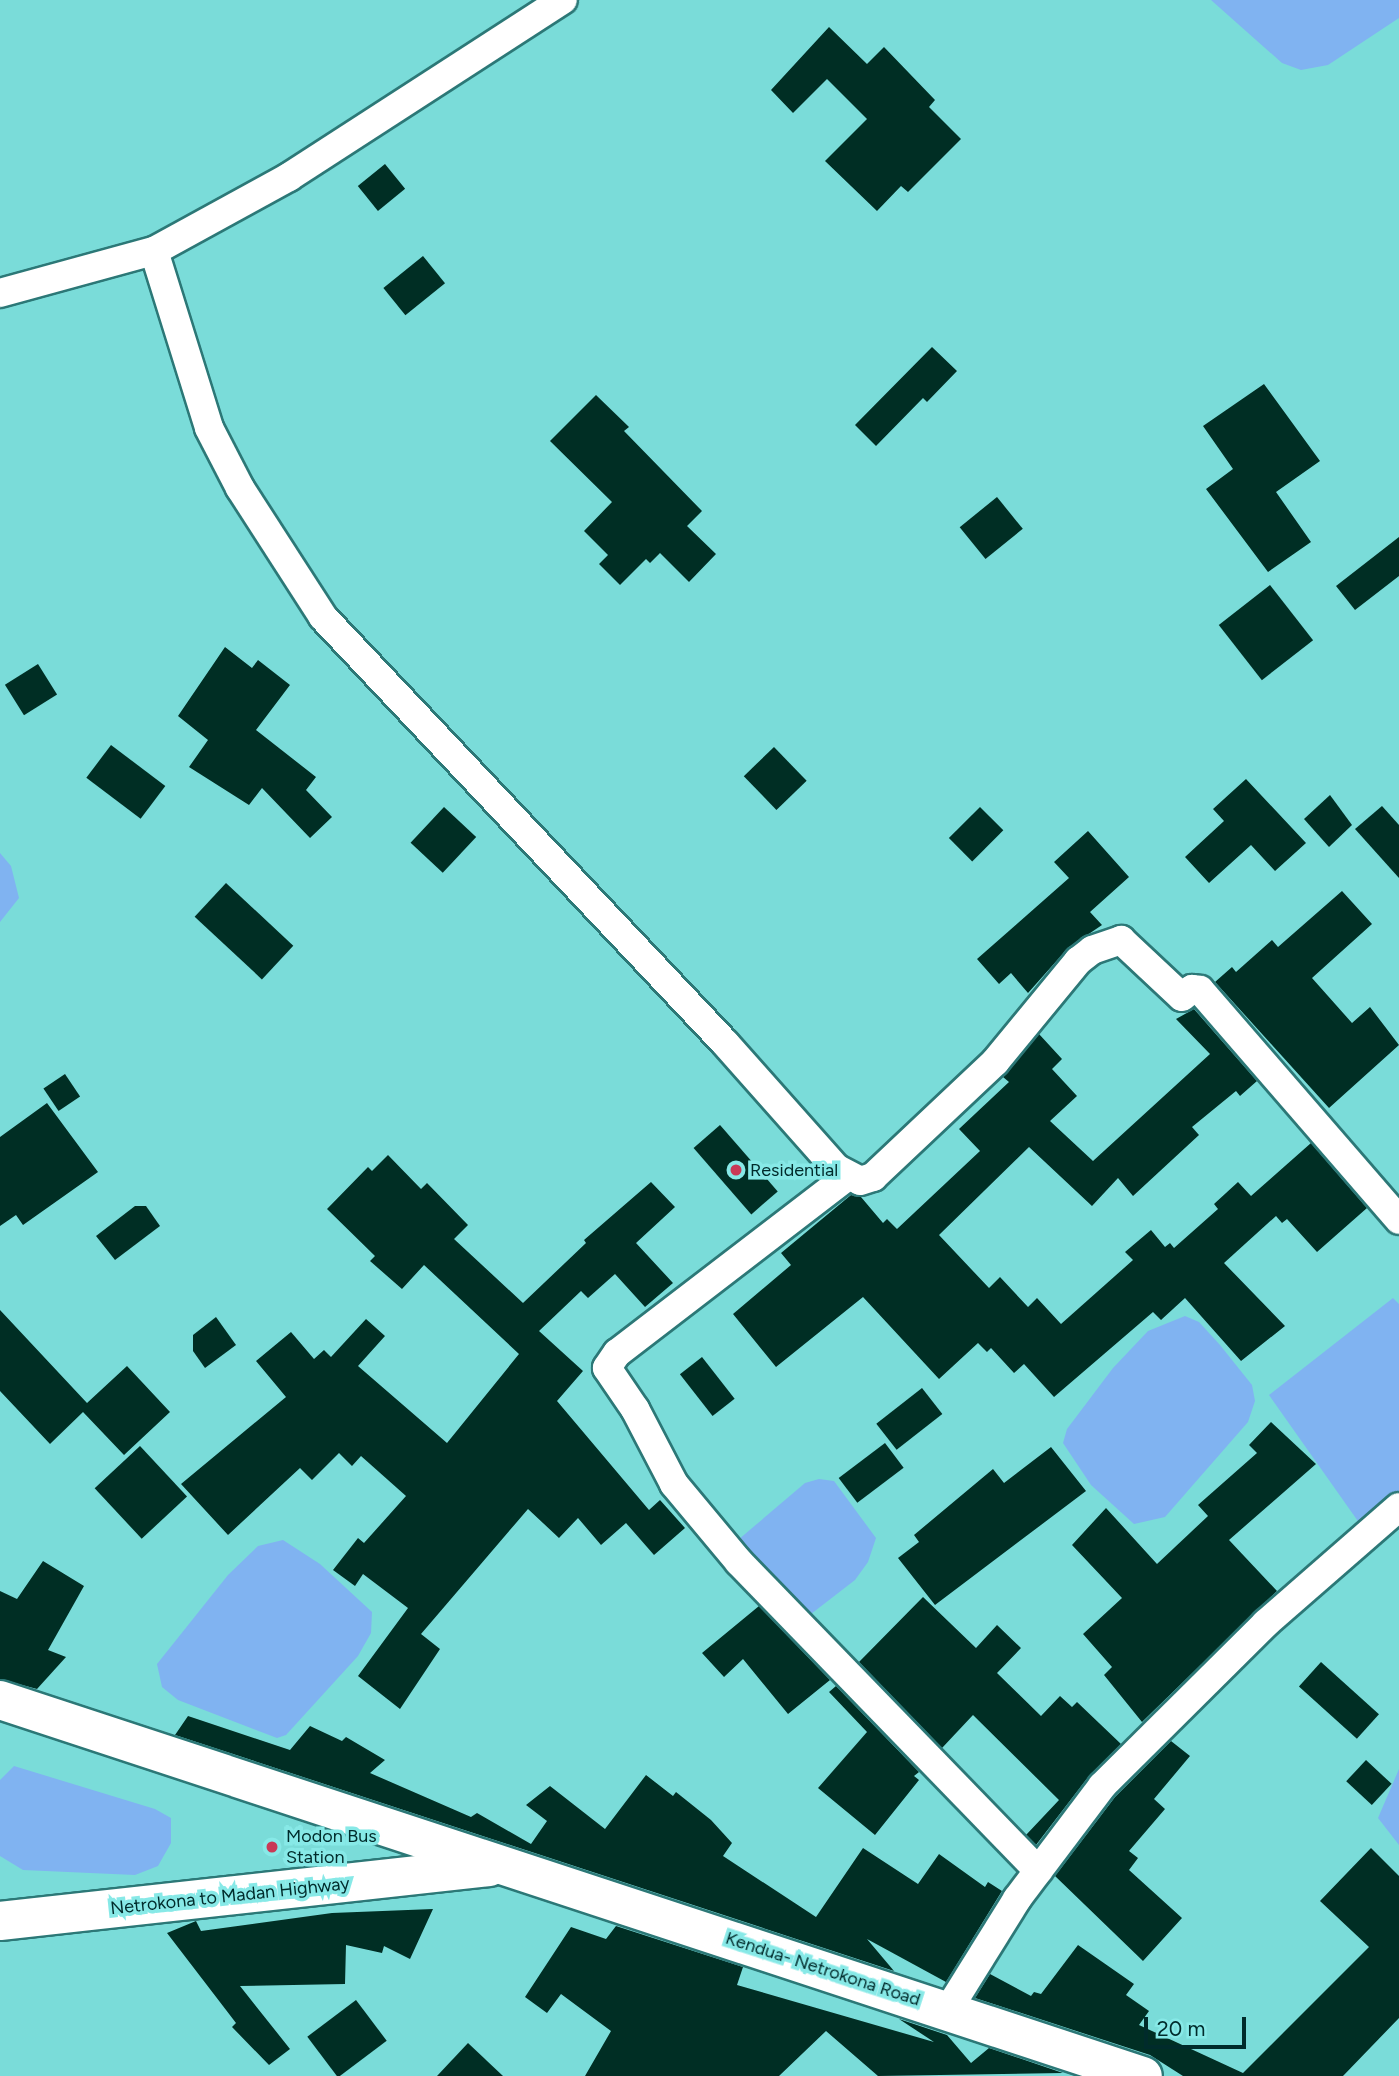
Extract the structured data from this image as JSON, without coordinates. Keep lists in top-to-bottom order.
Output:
{
  "streets": {
    "main road": ["Netrokona to Madan Highway", "Kendua- Netrokona Road"]
  },
  "crossings": [
    ["Netrokona to Madan Highway", "Kendua- Netrokona Road"]
  ],
  "places": ["Residential", "Modon Bus Station"],
  "scale_bar": "20 m"
}
